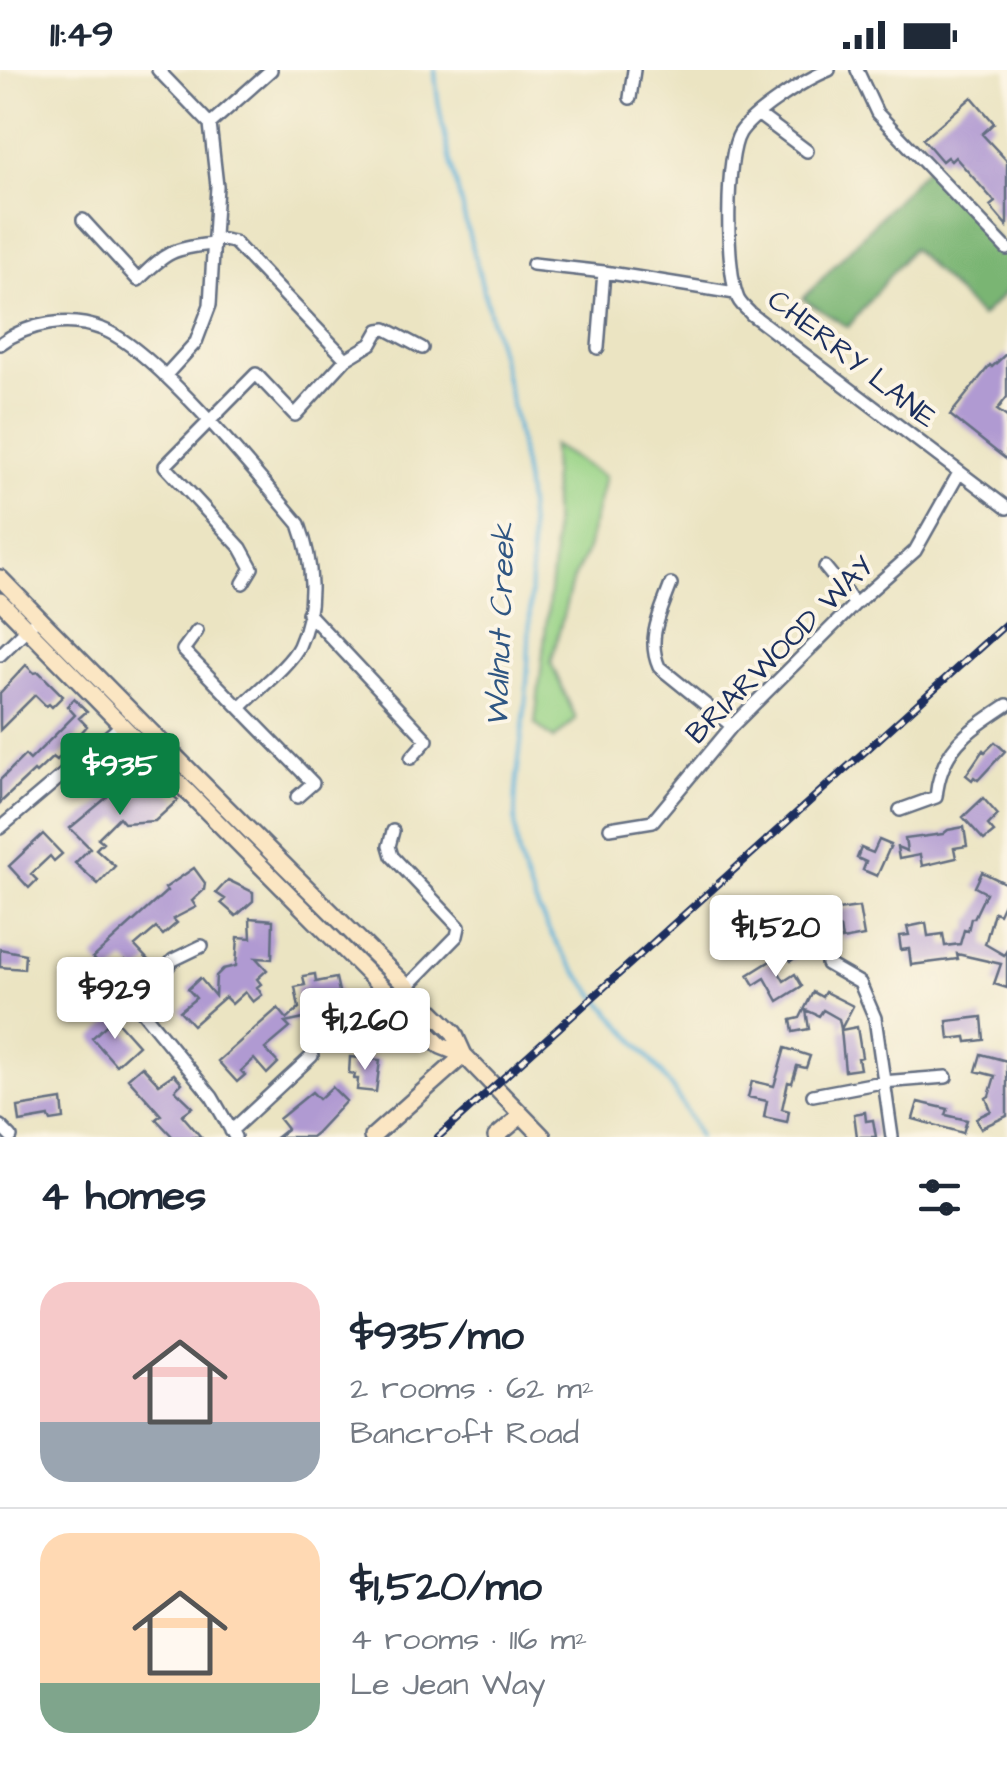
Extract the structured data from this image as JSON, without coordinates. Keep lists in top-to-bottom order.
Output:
{
  "streets": {
    "street": ["CHERRY LANE", "BRIARWOOD WAY"]
  },
  "crossings": [
    ["CHERRY LANE", "BRIARWOOD WAY"]
  ],
  "water": ["Walnut Creek"],
  "page": {
    "status": "11:49",
    "price": [
      "$935",
      "$1,520",
      "$929",
      "$1,260"
    ],
    "heading": "4 homes",
    "list": [
      {
        "name": "$935/mo",
        "note": "2 rooms · 62 m² · Bancroft Road"
      },
      {
        "name": "$1,520/mo",
        "note": "4 rooms · 116 m² · Le Jean Way"
      }
    ]
  }
}
